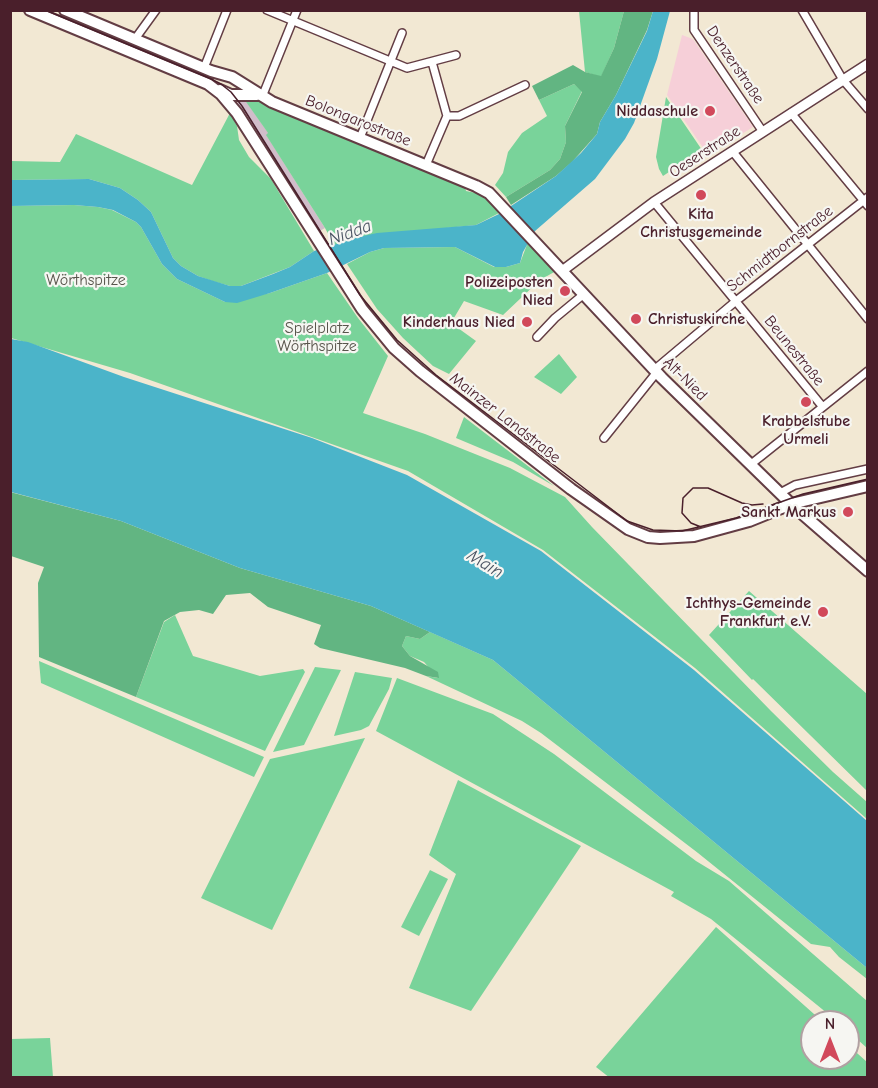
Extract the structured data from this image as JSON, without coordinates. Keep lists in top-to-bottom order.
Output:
{
  "streets": {
    "main road": ["Bolongarostraße", "Alt-Nied", "Mainzer Landstraße"],
    "street": [
      "Denzerstraße",
      "Oeserstraße",
      "Schmidtbornstraße",
      "Beunestraße"
    ]
  },
  "crossings": [
    ["Denzerstraße", "Oeserstraße"],
    ["Bolongarostraße", "Oeserstraße"],
    ["Bolongarostraße", "Alt-Nied"],
    ["Oeserstraße", "Beunestraße"],
    ["Oeserstraße", "Alt-Nied"],
    ["Schmidtbornstraße", "Beunestraße"],
    ["Schmidtbornstraße", "Alt-Nied"],
    ["Alt-Nied", "Mainzer Landstraße"]
  ],
  "water": ["Nidda", "Main"],
  "parks": ["Wörthspitze", "Spielplatz Wörthspitze"],
  "places": [
    "Niddaschule",
    "Kita Christusgemeinde",
    "Polizeiposten Nied",
    "Christuskirche",
    "Kinderhaus Nied",
    "Krabbelstube Urmeli",
    "Sankt Markus",
    "Ichthys-Gemeinde Frankfurt e.V."
  ],
  "north": "top"
}
